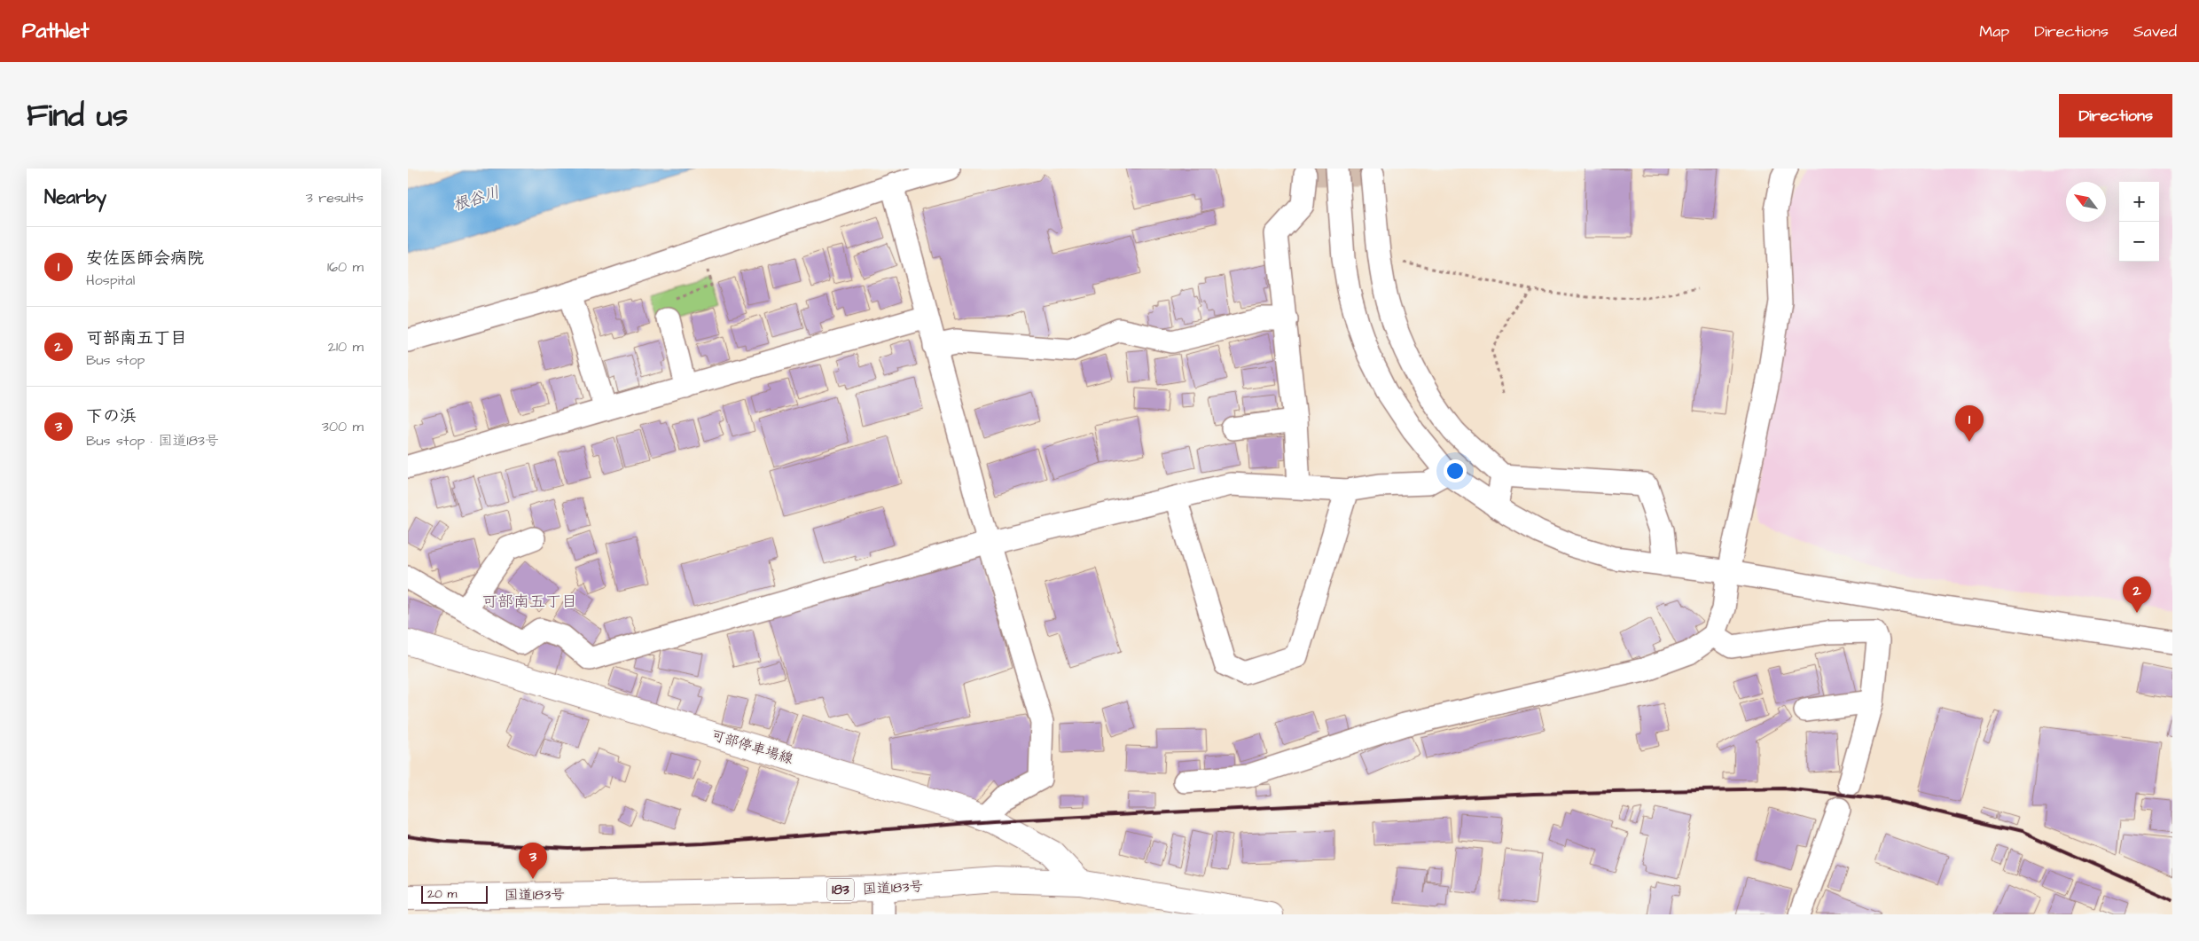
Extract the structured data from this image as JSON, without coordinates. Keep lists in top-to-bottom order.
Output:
{
  "streets": {
    "main road": ["可部停車場線", "国道183号", "183"]
  },
  "crossings": [
    ["可部停車場線", "国道183号"]
  ],
  "districts": ["可部南五丁目"],
  "water": ["根谷川"],
  "scale_bar": "20 m",
  "north": "top left",
  "page": {
    "header": "Pathlet",
    "nav": ["Map", "Directions", "Saved"],
    "title": "Find us",
    "buttons": "Directions",
    "heading": ["Nearby", "3 results"],
    "map_buttons": ["+", "−"],
    "list": [
      {
        "mark": "1",
        "name": "安佐医師会病院",
        "note": "Hospital",
        "value": "160 m"
      },
      {
        "mark": "2",
        "name": "可部南五丁目",
        "note": "Bus stop",
        "value": "210 m"
      },
      {
        "mark": "3",
        "name": "下の浜",
        "note": "Bus stop · 国道183号",
        "value": "300 m"
      }
    ],
    "pins": ["1", "2", "3"],
    "scale": "20 m"
  }
}
